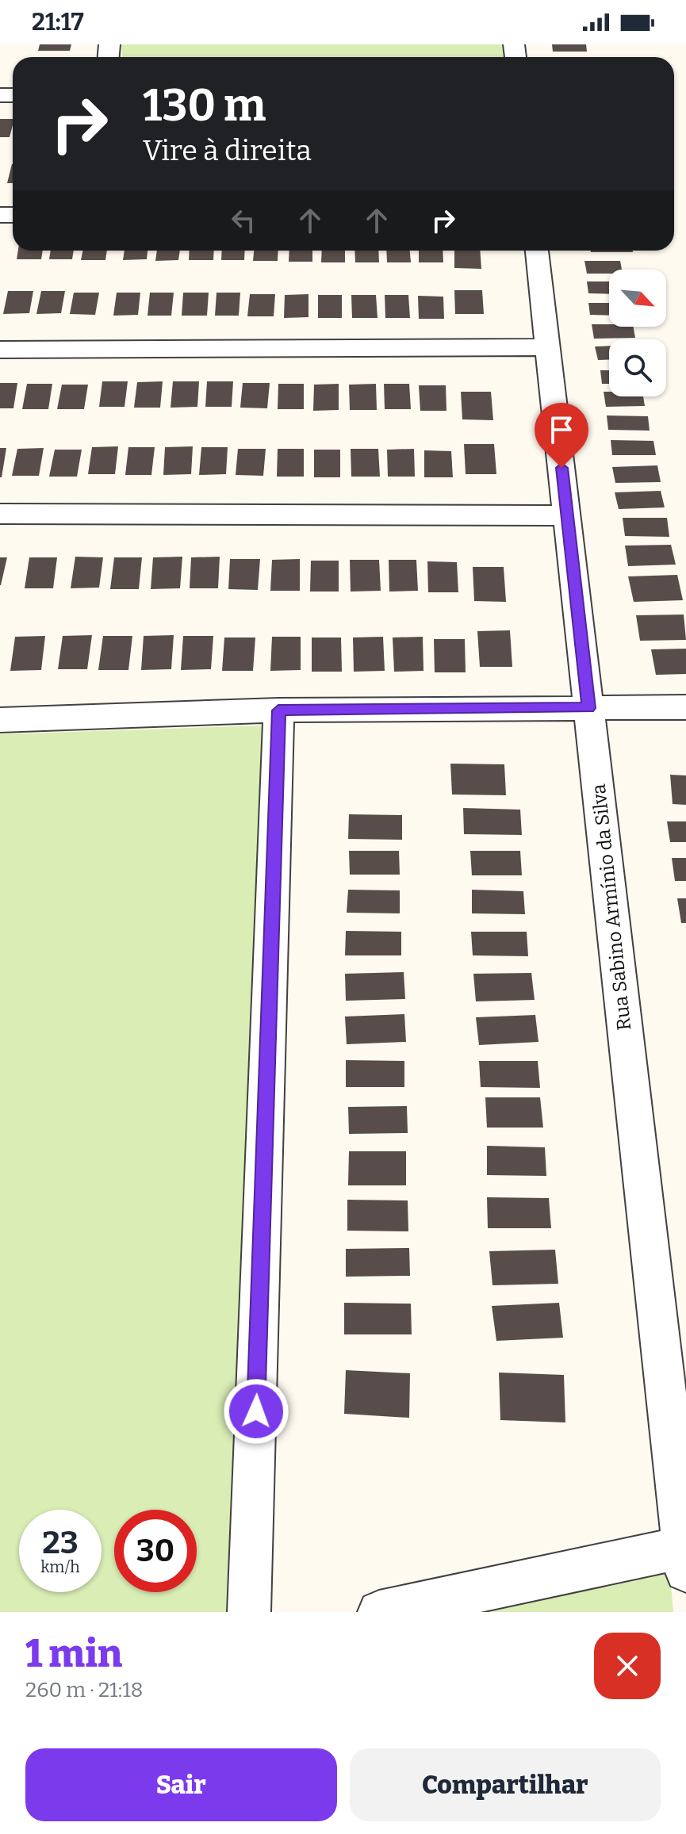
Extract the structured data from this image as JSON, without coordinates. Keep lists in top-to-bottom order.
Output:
{
  "streets": {
    "street": ["Rua Sabino Armínio da Silva"]
  },
  "north": "bottom right",
  "page": {
    "status": "21:17",
    "turn": ["130 m", "Vire à direita"],
    "speed": "23 km/h",
    "limit": "30",
    "heading": ["1 min", "260 m · 21:18"],
    "buttons": ["Sair", "Compartilhar"]
  }
}
